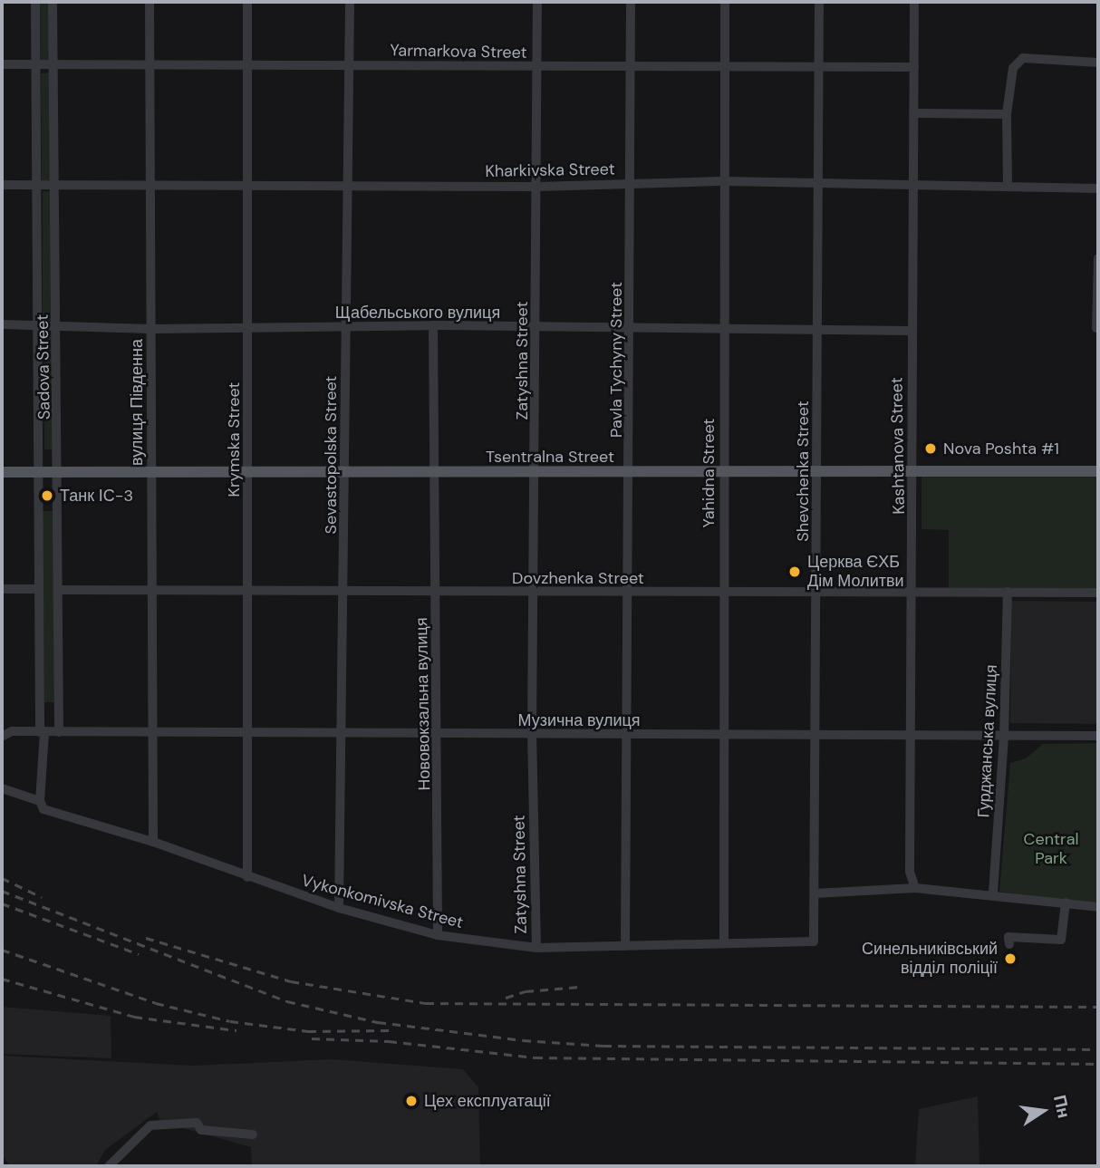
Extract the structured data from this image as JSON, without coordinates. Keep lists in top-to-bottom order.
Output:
{
  "streets": {
    "main road": ["Tsentralna Street"],
    "street": [
      "Yarmarkova Street",
      "Kharkivska Street",
      "Щабельського вулиця",
      "Pavla Tychyny Street",
      "Zatyshna Street",
      "Sadova Street",
      "вулиця Південна",
      "Krymska Street",
      "Kashtanova Street",
      "Sevastopolska Street",
      "Shevchenka Street",
      "Yahidna Street",
      "Dovzhenka Street",
      "Нововокзальна вулиця",
      "Музична вулиця",
      "Гурджанська вулиця",
      "Vykonkomivska Street"
    ]
  },
  "crossings": [
    ["Yarmarkova Street", "Pavla Tychyny Street"],
    ["Yarmarkova Street", "Zatyshna Street"],
    ["Yarmarkova Street", "Sadova Street"],
    ["Yarmarkova Street", "вулиця Південна"],
    ["Yarmarkova Street", "Krymska Street"],
    ["Yarmarkova Street", "Kashtanova Street"],
    ["Yarmarkova Street", "Sevastopolska Street"],
    ["Yarmarkova Street", "Shevchenka Street"],
    ["Yarmarkova Street", "Yahidna Street"],
    ["Kharkivska Street", "Pavla Tychyny Street"],
    ["Kharkivska Street", "Zatyshna Street"],
    ["Kharkivska Street", "Sadova Street"],
    ["Kharkivska Street", "вулиця Південна"],
    ["Kharkivska Street", "Krymska Street"],
    ["Kharkivska Street", "Kashtanova Street"],
    ["Kharkivska Street", "Sevastopolska Street"],
    ["Kharkivska Street", "Shevchenka Street"],
    ["Kharkivska Street", "Yahidna Street"],
    ["Щабельського вулиця", "Pavla Tychyny Street"],
    ["Щабельського вулиця", "Zatyshna Street"],
    ["Щабельського вулиця", "Sadova Street"],
    ["Щабельського вулиця", "вулиця Південна"],
    ["Щабельського вулиця", "Krymska Street"],
    ["Щабельського вулиця", "Kashtanova Street"],
    ["Щабельського вулиця", "Sevastopolska Street"],
    ["Щабельського вулиця", "Shevchenka Street"],
    ["Щабельського вулиця", "Yahidna Street"],
    ["Щабельського вулиця", "Нововокзальна вулиця"],
    ["Pavla Tychyny Street", "Tsentralna Street"],
    ["Pavla Tychyny Street", "Dovzhenka Street"],
    ["Pavla Tychyny Street", "Музична вулиця"],
    ["Pavla Tychyny Street", "Vykonkomivska Street"],
    ["Zatyshna Street", "Tsentralna Street"],
    ["Zatyshna Street", "Dovzhenka Street"],
    ["Zatyshna Street", "Музична вулиця"],
    ["Zatyshna Street", "Vykonkomivska Street"],
    ["Sadova Street", "Tsentralna Street"],
    ["Sadova Street", "Dovzhenka Street"],
    ["Sadova Street", "Музична вулиця"],
    ["Sadova Street", "Vykonkomivska Street"],
    ["вулиця Південна", "Tsentralna Street"],
    ["вулиця Південна", "Dovzhenka Street"],
    ["вулиця Південна", "Музична вулиця"],
    ["вулиця Південна", "Vykonkomivska Street"],
    ["Krymska Street", "Tsentralna Street"],
    ["Krymska Street", "Dovzhenka Street"],
    ["Krymska Street", "Музична вулиця"],
    ["Krymska Street", "Vykonkomivska Street"],
    ["Kashtanova Street", "Tsentralna Street"],
    ["Kashtanova Street", "Dovzhenka Street"],
    ["Kashtanova Street", "Музична вулиця"],
    ["Sevastopolska Street", "Tsentralna Street"],
    ["Sevastopolska Street", "Dovzhenka Street"],
    ["Sevastopolska Street", "Музична вулиця"],
    ["Sevastopolska Street", "Vykonkomivska Street"],
    ["Tsentralna Street", "Shevchenka Street"],
    ["Tsentralna Street", "Yahidna Street"],
    ["Tsentralna Street", "Нововокзальна вулиця"],
    ["Shevchenka Street", "Dovzhenka Street"],
    ["Shevchenka Street", "Музична вулиця"],
    ["Shevchenka Street", "Vykonkomivska Street"],
    ["Yahidna Street", "Dovzhenka Street"],
    ["Yahidna Street", "Музична вулиця"],
    ["Yahidna Street", "Vykonkomivska Street"],
    ["Dovzhenka Street", "Нововокзальна вулиця"],
    ["Dovzhenka Street", "Гурджанська вулиця"],
    ["Нововокзальна вулиця", "Музична вулиця"],
    ["Нововокзальна вулиця", "Vykonkomivska Street"],
    ["Музична вулиця", "Гурджанська вулиця"]
  ],
  "parks": ["Central Park"],
  "places": [
    "Nova Poshta #1",
    "Танк ІС-3",
    "Церква ЄХБ Дім Молитви",
    "Синельниківський відділ поліції",
    "Цех експлуатації"
  ],
  "north": "right"
}
